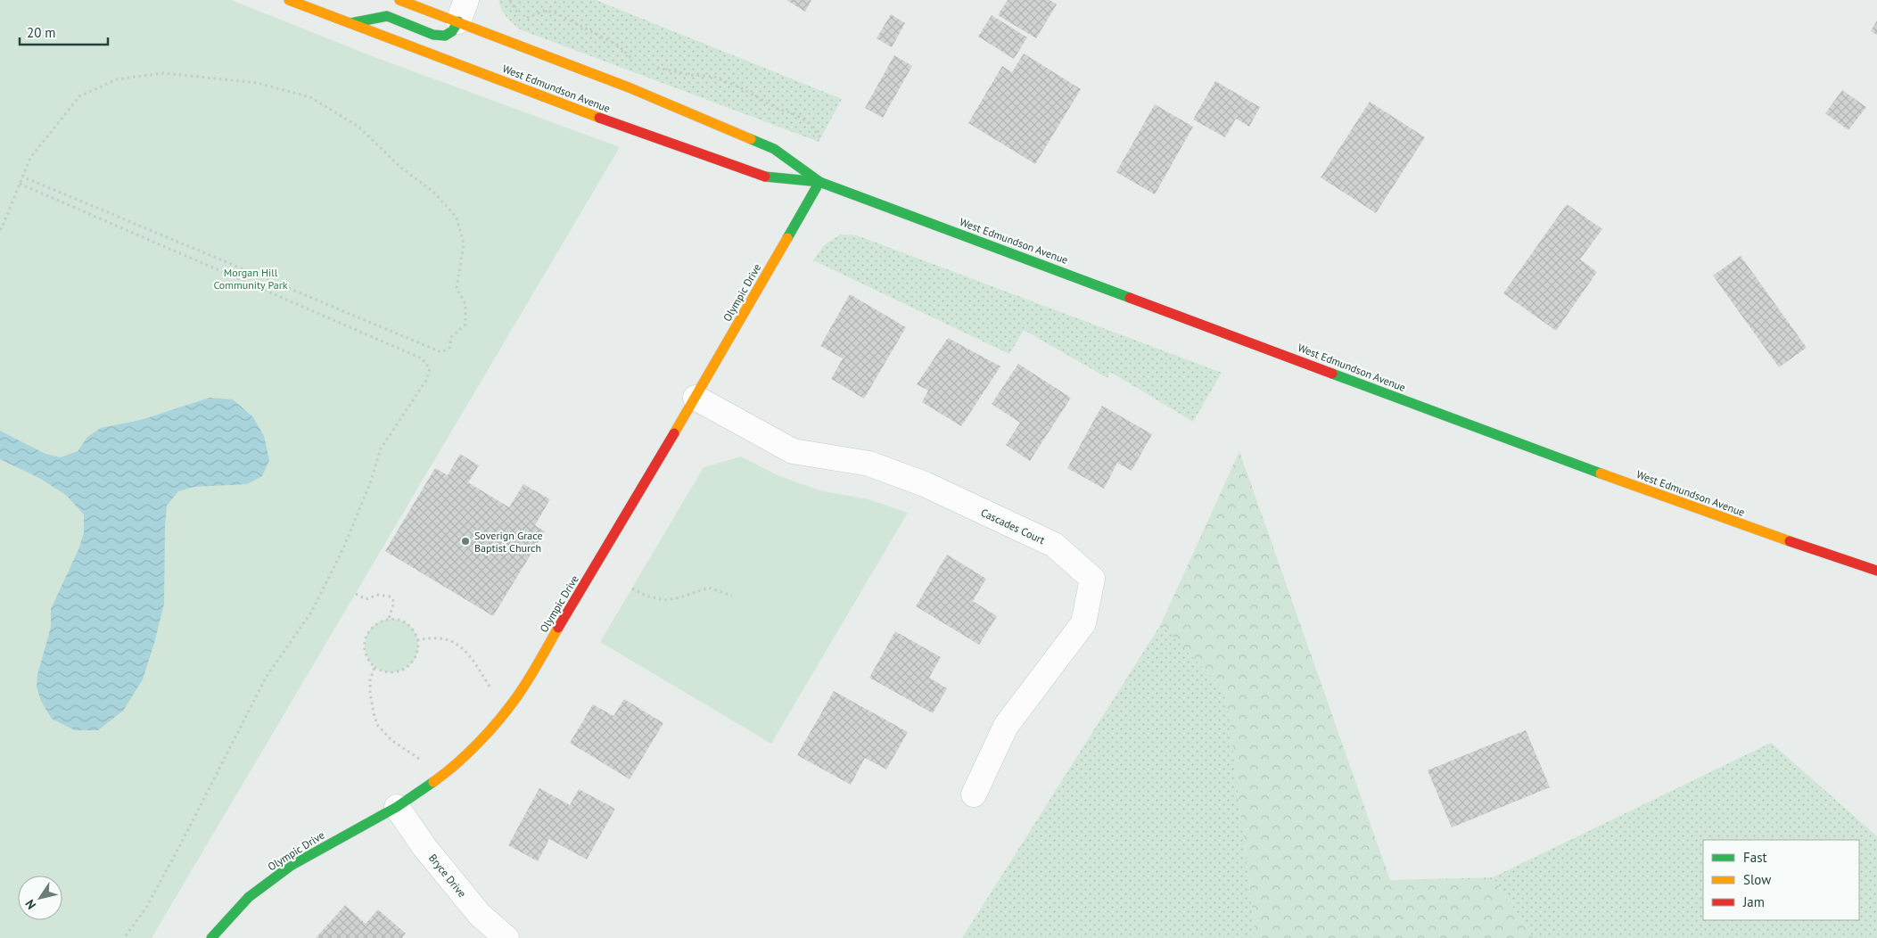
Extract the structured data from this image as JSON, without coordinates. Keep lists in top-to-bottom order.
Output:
{
  "streets": {
    "street": [
      "West Edmundson Avenue",
      "Olympic Drive",
      "Cascades Court",
      "Bryce Drive"
    ]
  },
  "crossings": [
    ["West Edmundson Avenue", "Olympic Drive"],
    ["Olympic Drive", "Cascades Court"],
    ["Olympic Drive", "Bryce Drive"]
  ],
  "parks": ["Morgan Hill Community Park"],
  "places": ["Soverign Grace Baptist Church"],
  "legend": ["Fast", "Slow", "Jam"],
  "scale_bar": "20 m",
  "north": "bottom left"
}
